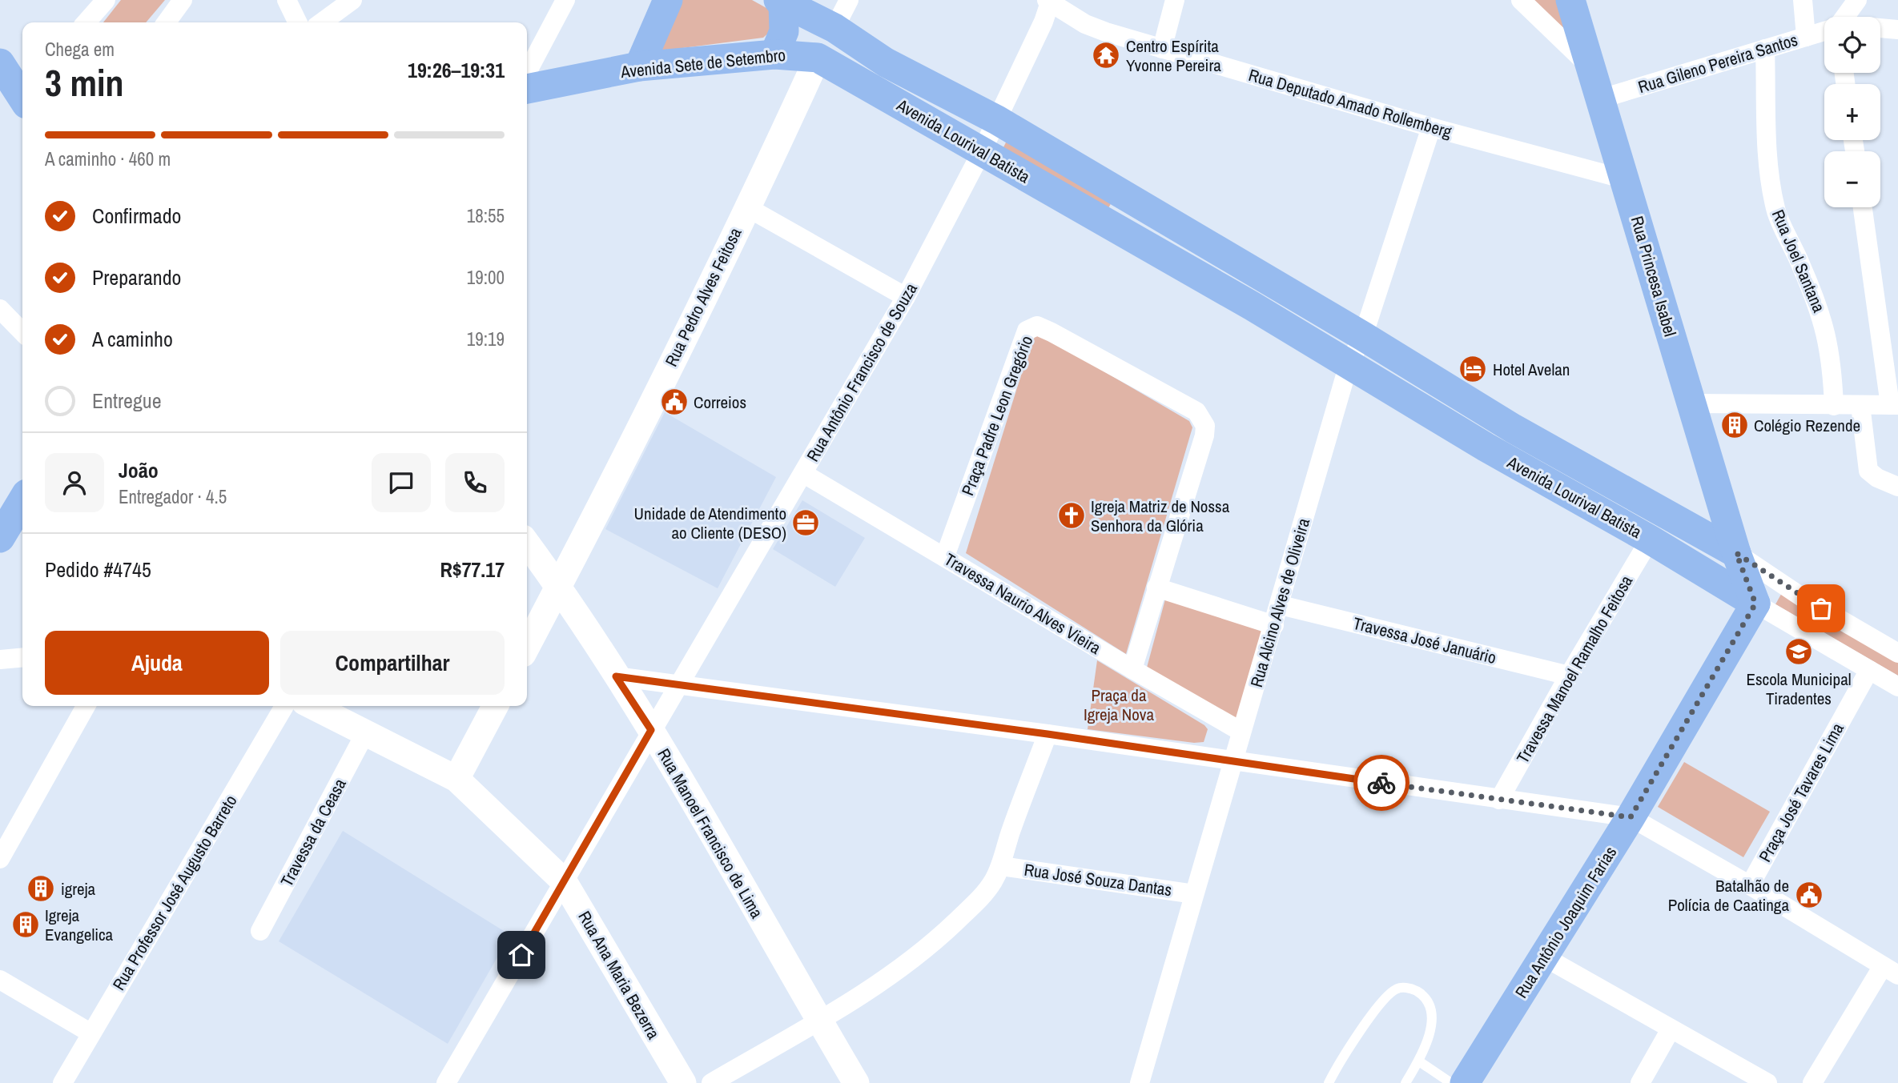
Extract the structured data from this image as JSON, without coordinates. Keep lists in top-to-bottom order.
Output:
{
  "streets": {
    "main road": [
      "Avenida Sete de Setembro",
      "Avenida Lourival Batista",
      "Rua Princesa Isabel",
      "Rua Antônio Joaquim Farias"
    ],
    "street": [
      "Rua Gileno Pereira Santos",
      "Rua Deputado Amado Rollemberg",
      "Rua Joel Santana",
      "Rua Pedro Alves Feitosa",
      "Rua Antônio Francisco de Souza",
      "Praça Padre Leon Gregório",
      "Rua Alcino Alves de Oliveira",
      "Travessa Naurio Alves Vieira",
      "Travessa José Januário",
      "Travessa Manoel Ramalho Feitosa",
      "Praça José Tavares Lima",
      "Travessa da Ceasa",
      "Rua Manoel Francisco de Lima",
      "Rua José Souza Dantas",
      "Rua Professor José Augusto Barreto",
      "Rua Ana Maria Bezerra"
    ]
  },
  "crossings": [
    ["Avenida Sete de Setembro", "Avenida Lourival Batista"],
    ["Avenida Sete de Setembro", "Rua Pedro Alves Feitosa"],
    ["Rua Gileno Pereira Santos", "Rua Joel Santana"],
    ["Rua Gileno Pereira Santos", "Rua Princesa Isabel"],
    ["Rua Deputado Amado Rollemberg", "Rua Princesa Isabel"],
    ["Rua Deputado Amado Rollemberg", "Rua Antônio Francisco de Souza"],
    ["Rua Deputado Amado Rollemberg", "Rua Alcino Alves de Oliveira"],
    ["Avenida Lourival Batista", "Rua Princesa Isabel"],
    ["Avenida Lourival Batista", "Rua Pedro Alves Feitosa"],
    ["Avenida Lourival Batista", "Rua Antônio Francisco de Souza"],
    ["Avenida Lourival Batista", "Rua Alcino Alves de Oliveira"],
    ["Avenida Lourival Batista", "Travessa Manoel Ramalho Feitosa"],
    ["Avenida Lourival Batista", "Praça José Tavares Lima"],
    ["Avenida Lourival Batista", "Rua Antônio Joaquim Farias"],
    ["Rua Pedro Alves Feitosa", "Rua Manoel Francisco de Lima"],
    ["Rua Antônio Francisco de Souza", "Travessa Naurio Alves Vieira"],
    ["Rua Antônio Francisco de Souza", "Rua Manoel Francisco de Lima"],
    ["Rua Antônio Francisco de Souza", "Rua Ana Maria Bezerra"],
    ["Praça Padre Leon Gregório", "Travessa Naurio Alves Vieira"],
    ["Rua Alcino Alves de Oliveira", "Travessa Naurio Alves Vieira"],
    ["Rua Alcino Alves de Oliveira", "Travessa José Januário"],
    ["Rua Alcino Alves de Oliveira", "Rua José Souza Dantas"],
    ["Travessa José Januário", "Travessa Manoel Ramalho Feitosa"],
    ["Travessa da Ceasa", "Rua Ana Maria Bezerra"]
  ],
  "parks": ["Praça da Igreja Nova"],
  "places": {
    "temple": ["Centro Espírita Yvonne Pereira"],
    "hotel": ["Hotel Avelan"],
    "public building": ["Correios", "Batalhão de Polícia de Caatinga"],
    "building": ["Colégio Rezende", "igreja", "Igreja Evangelica"],
    "church": ["Igreja Matriz de Nossa Senhora da Glória"],
    "office": ["Unidade de Atendimento ao Cliente (DESO)"],
    "school or university": ["Escola Municipal Tiradentes"]
  },
  "page": {
    "map_buttons": ["+", "−"],
    "heading": ["3 min", "Chega em", "19:26–19:31"],
    "panel": [
      "João",
      "Entregador · 4.5",
      "Pedido #4745",
      "R$77.17"
    ],
    "bar": "A caminho · 460 m",
    "list": [
      ["Confirmado", "18:55"],
      ["Preparando", "19:00"],
      ["A caminho", "19:19"],
      "Entregue"
    ],
    "buttons": ["Ajuda", "Compartilhar"]
  }
}
